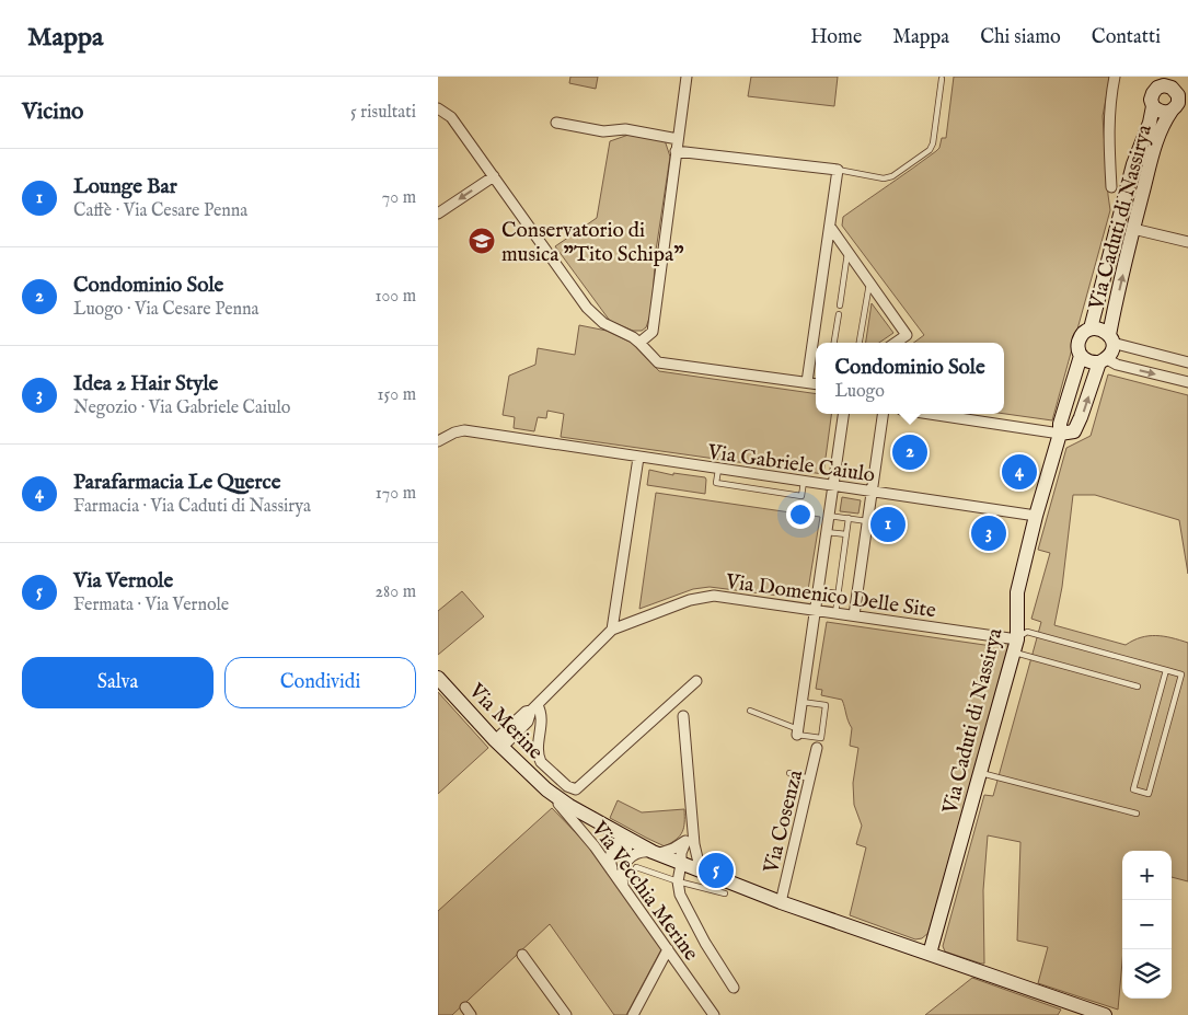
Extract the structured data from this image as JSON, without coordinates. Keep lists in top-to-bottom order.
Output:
{
  "streets": {
    "street": [
      "Via Caduti di Nassirya",
      "Via Gabriele Caiulo",
      "Via Domenico Delle Site",
      "Via Merine",
      "Via Cosenza",
      "Via Vecchia Merine"
    ]
  },
  "crossings": [
    ["Via Caduti di Nassirya", "Via Gabriele Caiulo"],
    ["Via Caduti di Nassirya", "Via Domenico Delle Site"],
    ["Via Caduti di Nassirya", "Via Merine"],
    ["Via Merine", "Via Cosenza"],
    ["Via Merine", "Via Vecchia Merine"]
  ],
  "places": {
    "school or university": ["Conservatorio di musica \"Tito Schipa\""]
  },
  "page": {
    "header": "Mappa",
    "nav": [
      "Home",
      "Mappa",
      "Chi siamo",
      "Contatti"
    ],
    "heading": ["Vicino", "5 risultati"],
    "list": [
      {
        "mark": "1",
        "name": "Lounge Bar",
        "note": "Caffè · Via Cesare Penna",
        "value": "70 m"
      },
      {
        "mark": "2",
        "name": "Condominio Sole",
        "note": "Luogo · Via Cesare Penna",
        "value": "100 m"
      },
      {
        "mark": "3",
        "name": "Idea 2 Hair Style",
        "note": "Negozio · Via Gabriele Caiulo",
        "value": "150 m"
      },
      {
        "mark": "4",
        "name": "Parafarmacia Le Querce",
        "note": "Farmacia · Via Caduti di Nassirya",
        "value": "170 m"
      },
      {
        "mark": "5",
        "name": "Via Vernole",
        "note": "Fermata · Via Vernole",
        "value": "280 m"
      }
    ],
    "popup": ["Condominio Sole", "Luogo"],
    "pins": [
      "2",
      "4",
      "1",
      "3",
      "5"
    ],
    "buttons": ["Salva", "Condividi"],
    "map_buttons": ["+", "−"]
  }
}
